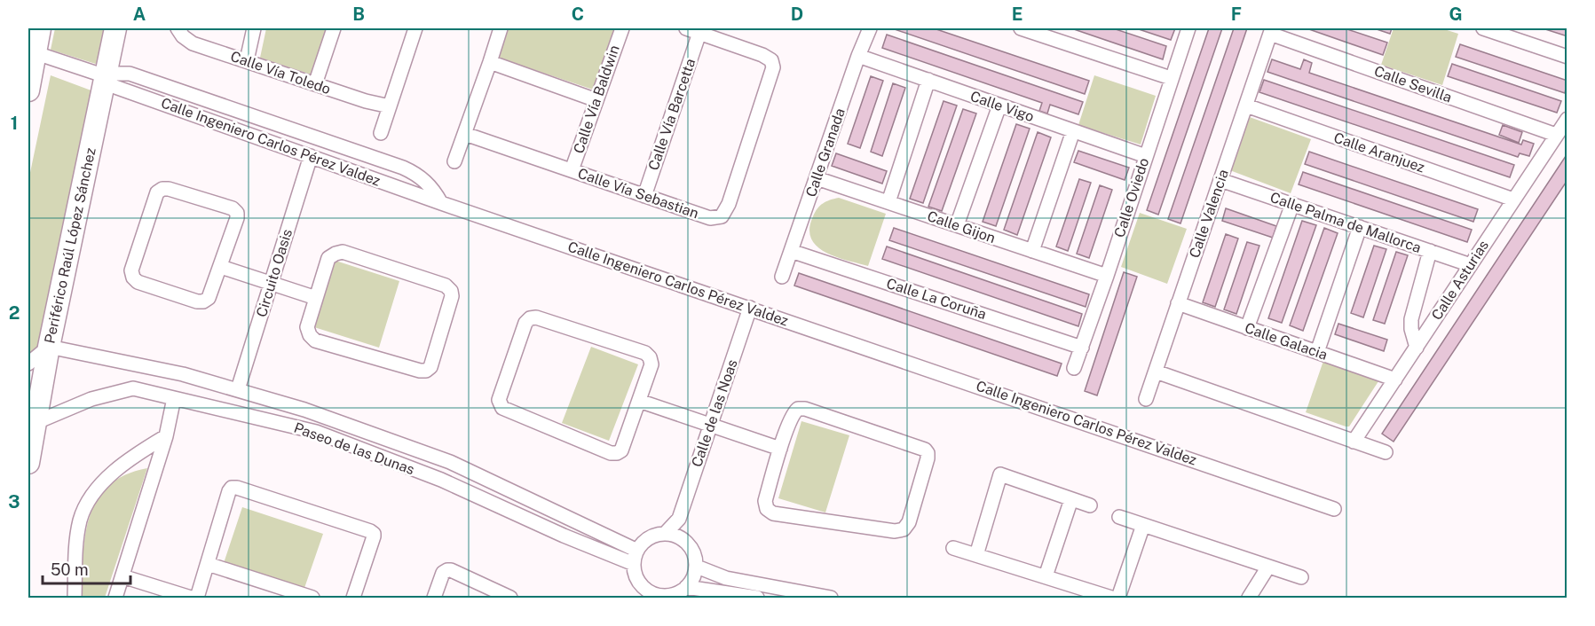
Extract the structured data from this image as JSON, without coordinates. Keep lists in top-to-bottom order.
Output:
{
  "streets": {
    "main road": ["Periférico Raúl López Sánchez"],
    "street": [
      "Calle Vía Toledo",
      "Calle Sevilla",
      "Calle Vía Baldwin",
      "Calle Vigo",
      "Calle Vía Barcetta",
      "Calle Ingeniero Carlos Pérez Valdez",
      "Calle Granada",
      "Calle Aranjuez",
      "Calle Vía Sebastian",
      "Calle Oviedo",
      "Calle Valencia",
      "Calle Palma de Mallorca",
      "Calle Gijon",
      "Circuito Oasis",
      "Calle Asturias",
      "Calle La Coruña",
      "Calle Galacia",
      "Calle de las Noas",
      "Paseo de las Dunas"
    ]
  },
  "crossings": [
    ["Calle Sevilla", "Calle Valencia"],
    ["Calle Sevilla", "Calle Asturias"],
    ["Calle Vía Baldwin", "Calle Vía Sebastian"],
    ["Calle Vigo", "Calle Granada"],
    ["Calle Vigo", "Calle Oviedo"],
    ["Calle Vía Barcetta", "Calle Vía Sebastian"],
    ["Calle Ingeniero Carlos Pérez Valdez", "Periférico Raúl López Sánchez"],
    ["Calle Ingeniero Carlos Pérez Valdez", "Circuito Oasis"],
    ["Calle Ingeniero Carlos Pérez Valdez", "Calle de las Noas"],
    ["Calle Granada", "Calle Gijon"],
    ["Calle Granada", "Calle La Coruña"],
    ["Calle Aranjuez", "Calle Valencia"],
    ["Calle Aranjuez", "Calle Asturias"],
    ["Calle Oviedo", "Calle Gijon"],
    ["Calle Oviedo", "Calle La Coruña"],
    ["Calle Valencia", "Calle Palma de Mallorca"],
    ["Calle Valencia", "Calle Galacia"],
    ["Calle Palma de Mallorca", "Calle Asturias"],
    ["Periférico Raúl López Sánchez", "Paseo de las Dunas"],
    ["Circuito Oasis", "Paseo de las Dunas"],
    ["Calle Asturias", "Calle Galacia"],
    ["Calle de las Noas", "Paseo de las Dunas"]
  ],
  "scale_bar": "50 m",
  "grid": {
    "columns": [
      "A",
      "B",
      "C",
      "D",
      "E",
      "F",
      "G"
    ],
    "rows": ["1", "2", "3"]
  }
}
